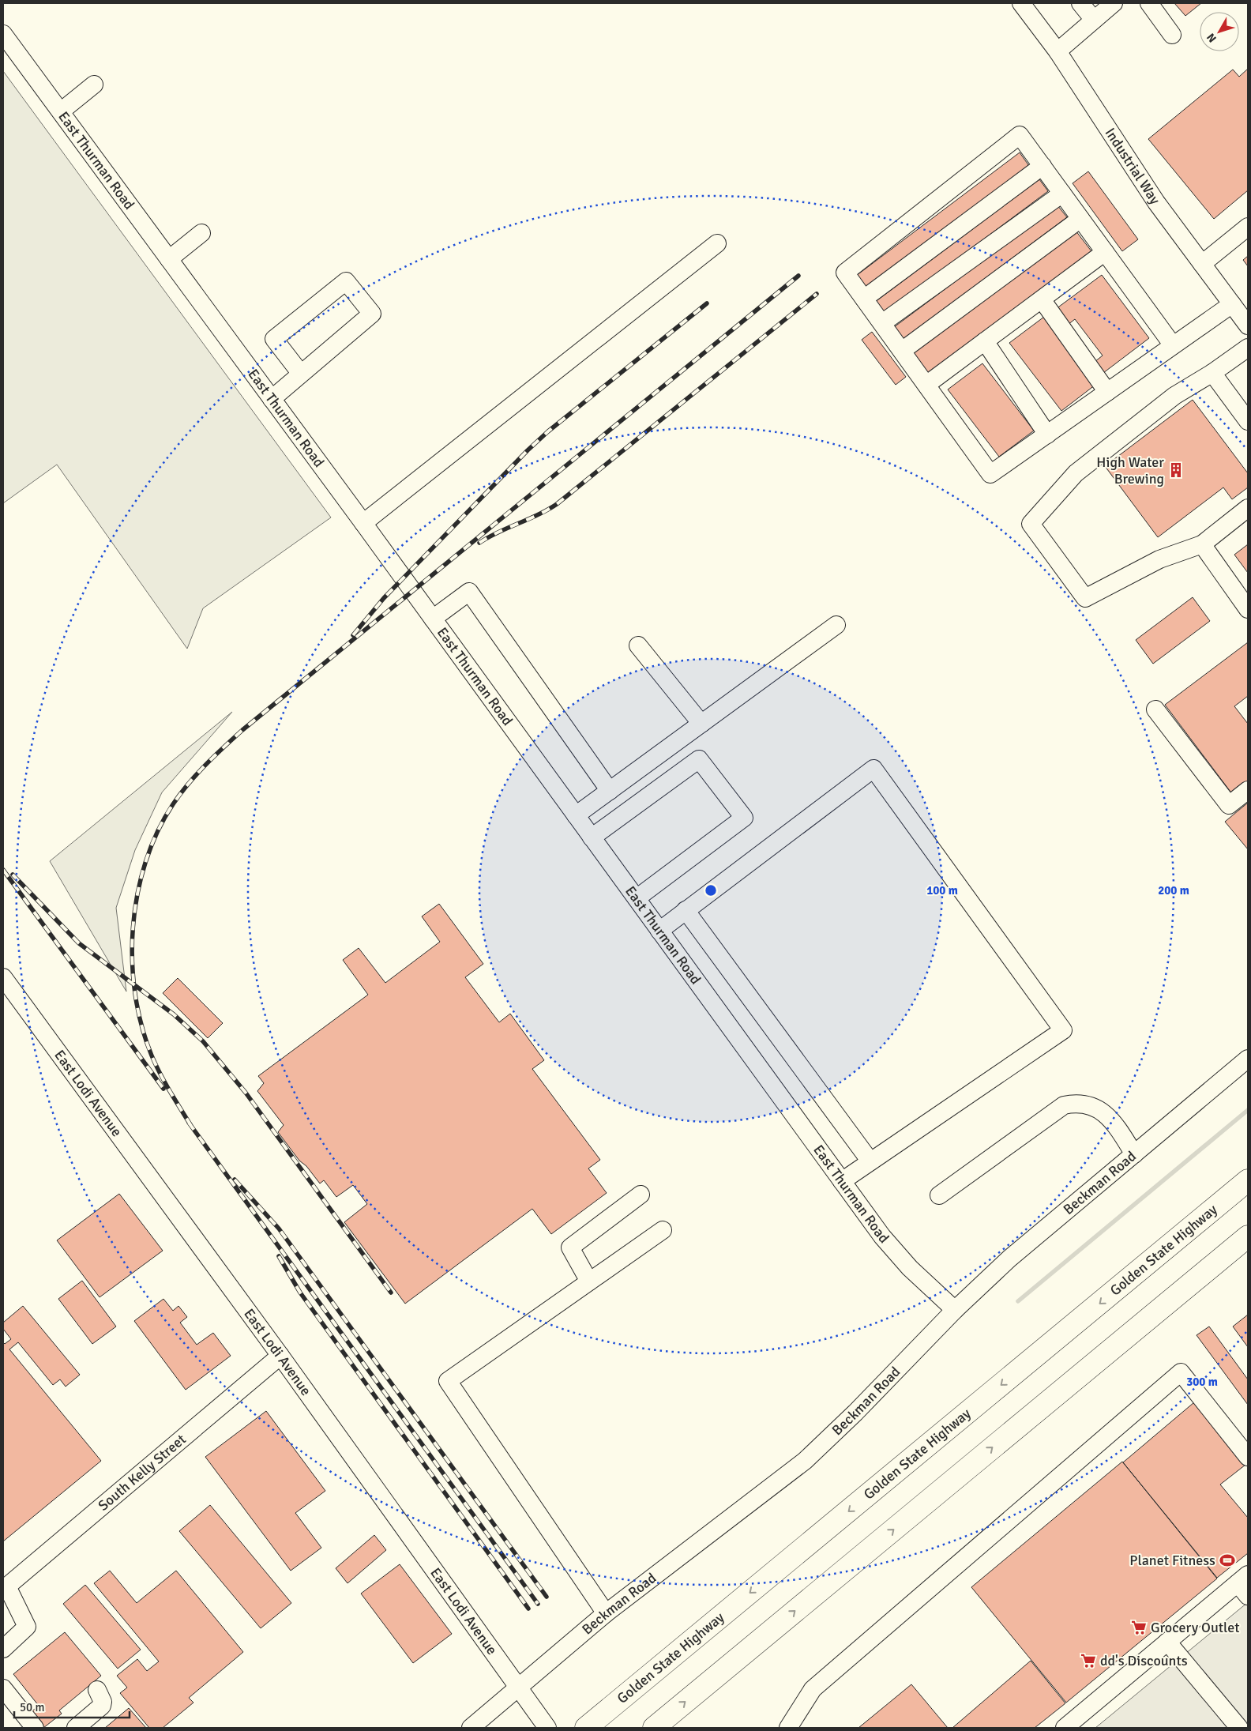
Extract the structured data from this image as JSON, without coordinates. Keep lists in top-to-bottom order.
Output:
{
  "streets": {
    "highway": ["Golden State Highway"],
    "street": [
      "East Thurman Road",
      "Industrial Way",
      "East Lodi Avenue",
      "Beckman Road",
      "South Kelly Street"
    ]
  },
  "crossings": [
    ["East Thurman Road", "Beckman Road"],
    ["East Lodi Avenue", "Beckman Road"],
    ["East Lodi Avenue", "South Kelly Street"]
  ],
  "places": {
    "building": ["High Water Brewing"],
    "sports": ["Planet Fitness"],
    "supermarket": ["Grocery Outlet", "dd's Discounts"]
  },
  "scale_bar": "50 m",
  "north": "bottom left",
  "rings": ["100 m", "200 m", "300 m"]
}
